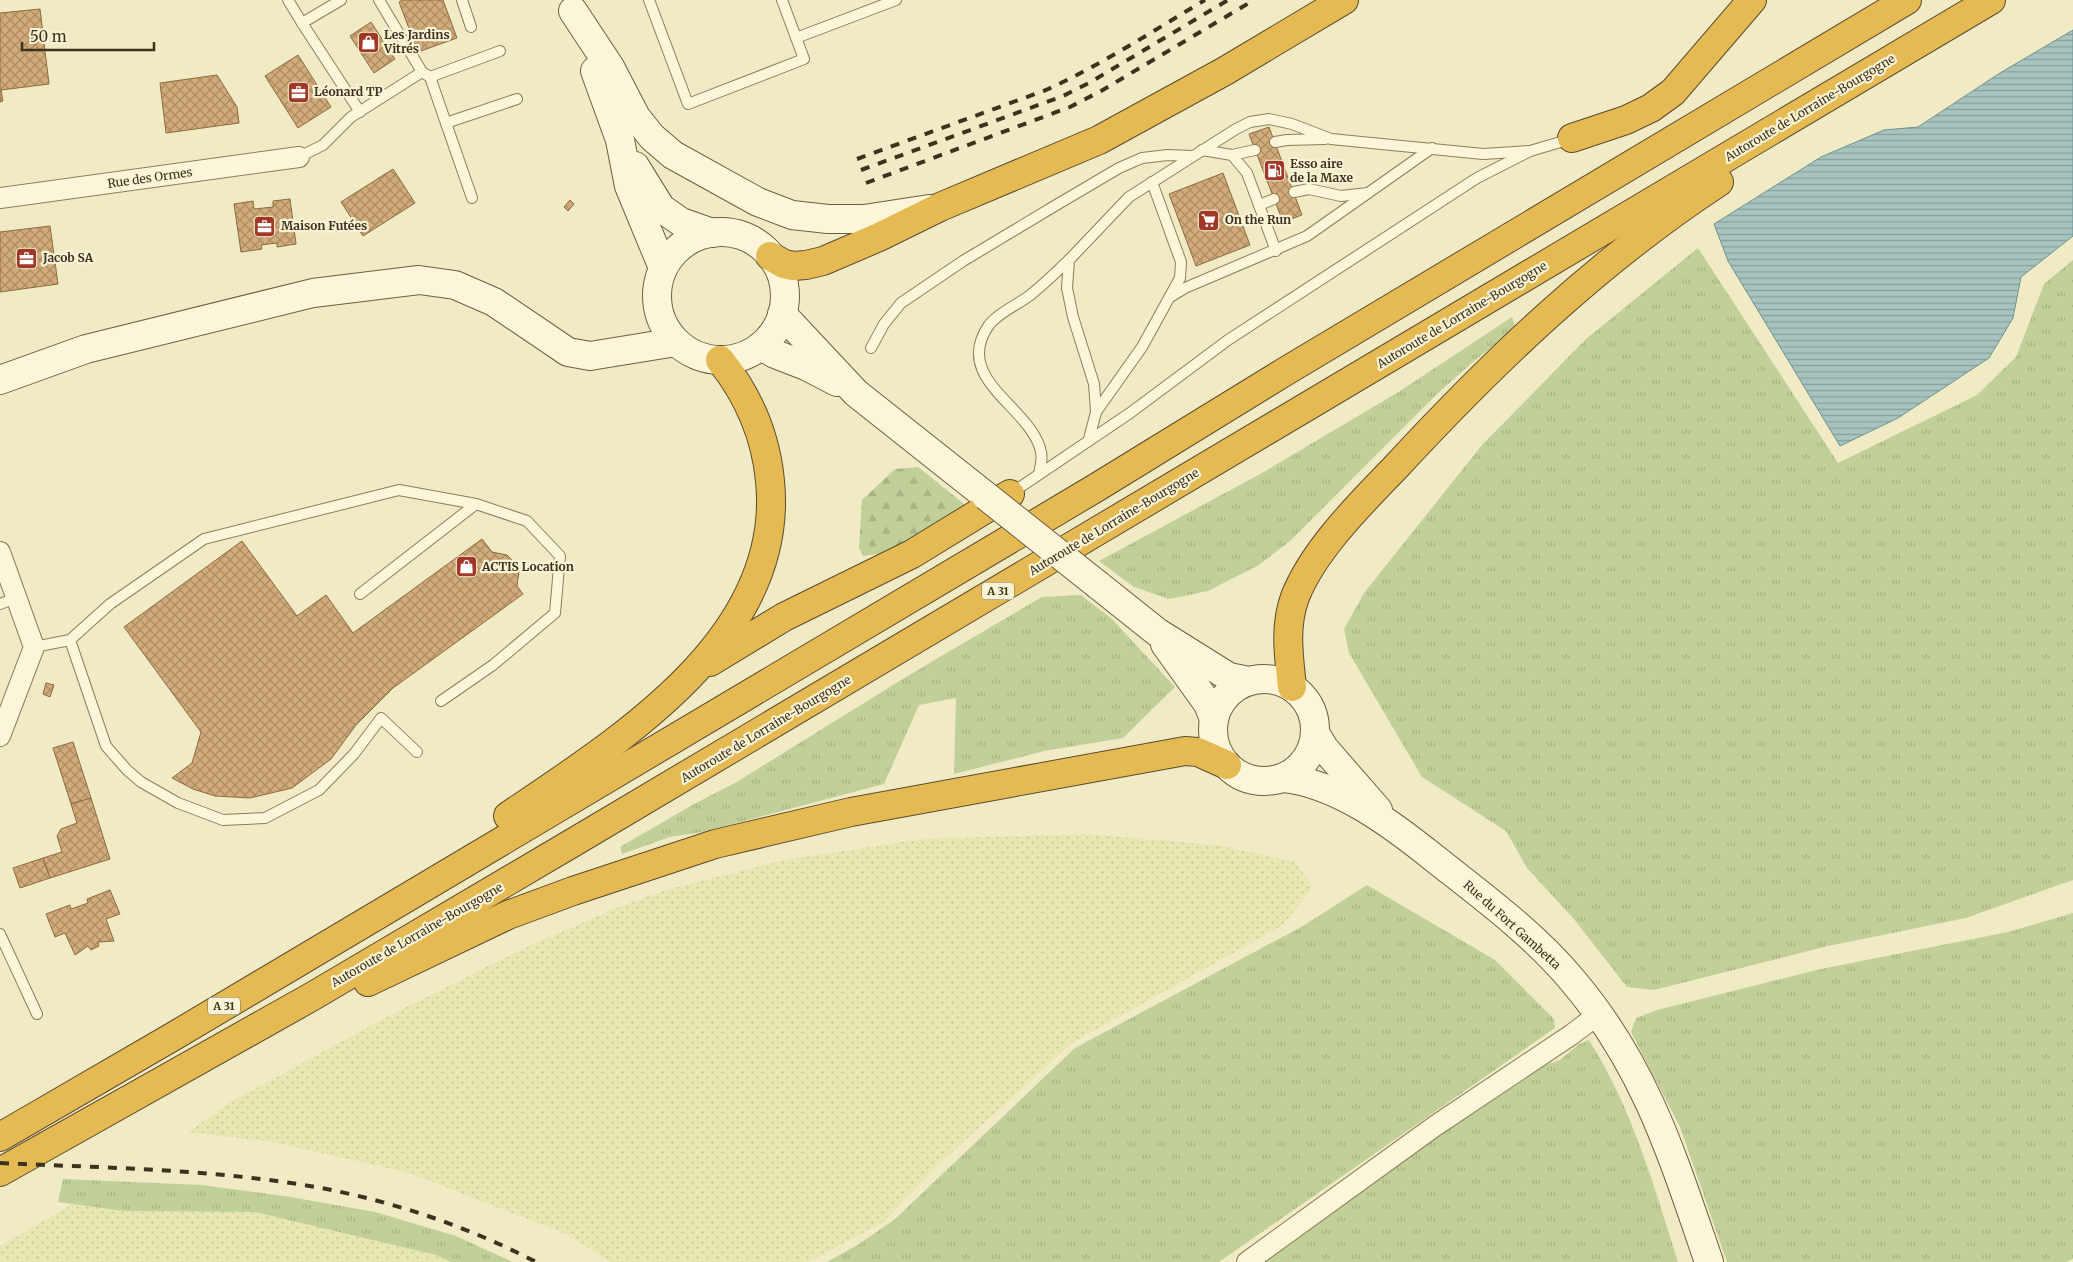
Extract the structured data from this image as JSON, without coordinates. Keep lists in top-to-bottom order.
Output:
{
  "streets": {
    "highway": ["Autoroute de Lorraine-Bourgogne", "A 31"],
    "main road": ["Rue du Fort Gambetta"],
    "street": ["Rue des Ormes"]
  },
  "places": {
    "shop": ["Les Jardins Vitrés", "ACTIS Location"],
    "office": ["Léonard TP", "Maison Futées", "Jacob SA"],
    "fuel station": ["Esso aire de la Maxe"],
    "supermarket": ["On the Run"]
  },
  "scale_bar": "50 m"
}
